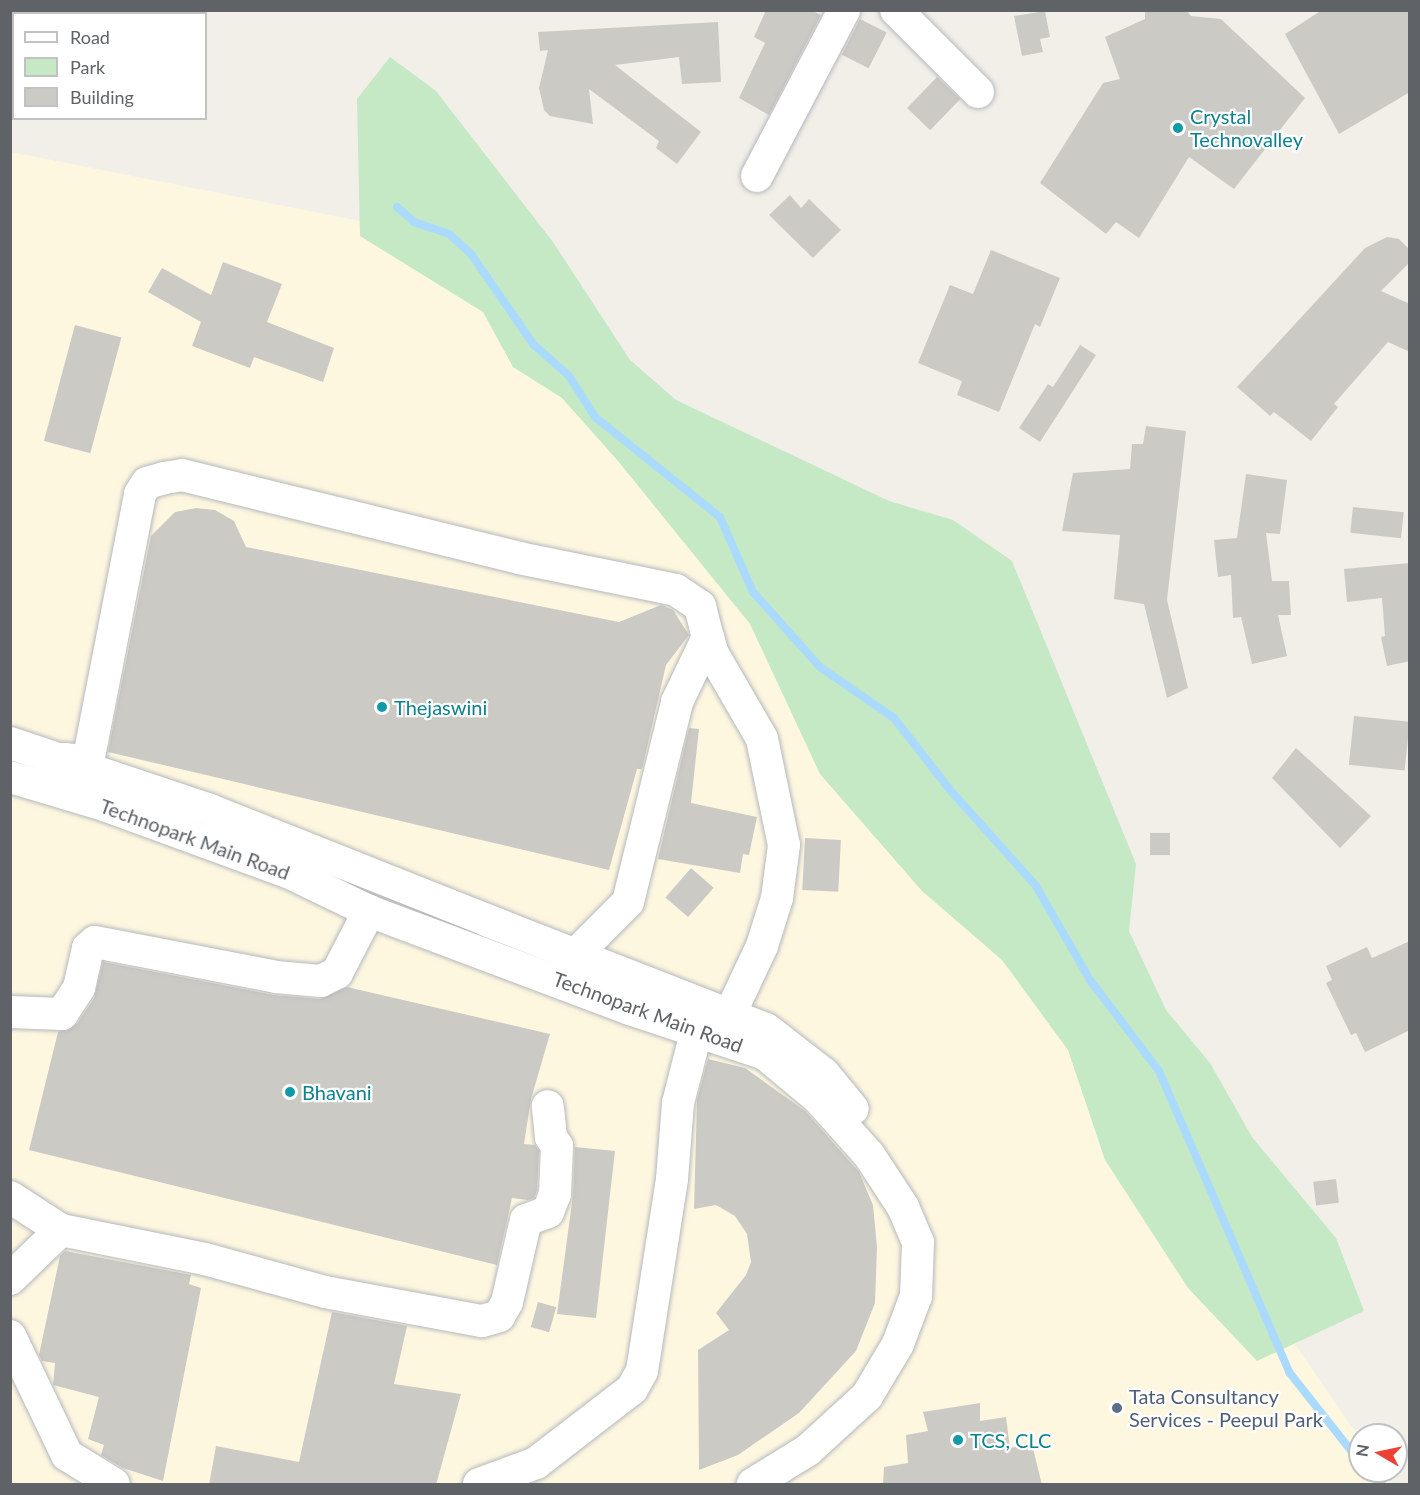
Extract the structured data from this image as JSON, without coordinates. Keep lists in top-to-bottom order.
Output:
{
  "streets": {
    "street": ["Technopark Main Road"]
  },
  "places": [
    "Crystal Technovalley",
    "Thejaswini",
    "Bhavani",
    "Tata Consultancy Services - Peepul Park",
    "TCS, CLC"
  ],
  "legend": ["Road", "Park", "Building"],
  "north": "left"
}
